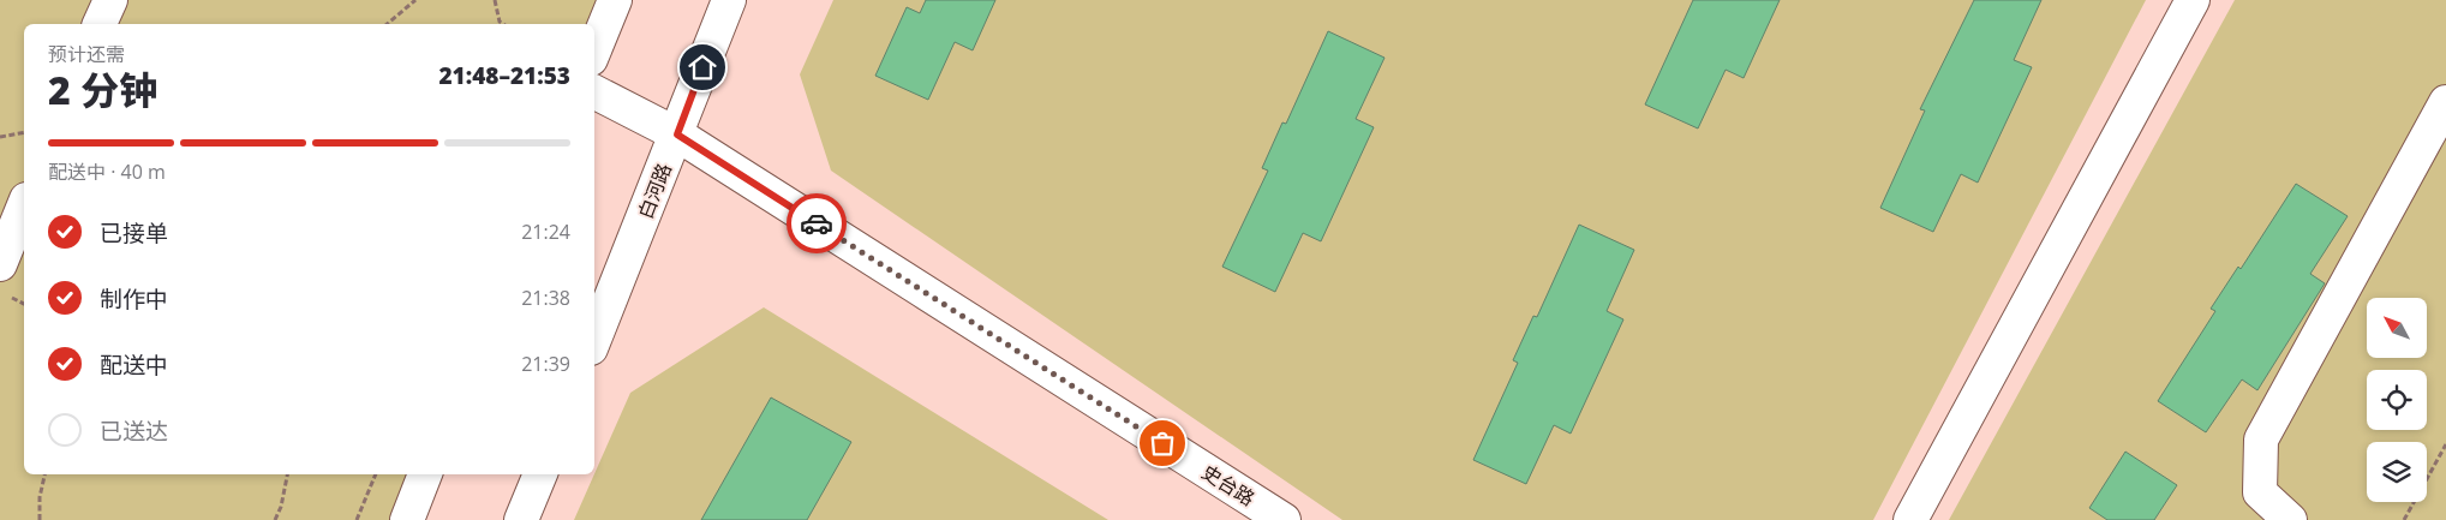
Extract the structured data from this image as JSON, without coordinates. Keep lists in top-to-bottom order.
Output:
{
  "streets": {
    "street": ["白河路", "史台路"]
  },
  "crossings": [
    ["白河路", "史台路"]
  ],
  "north": "top left",
  "page": {
    "heading": ["2 分钟", "预计还需", "21:48–21:53"],
    "bar": "配送中 · 40 m",
    "list": [
      ["已接单", "21:24"],
      ["制作中", "21:38"],
      ["配送中", "21:39"],
      "已送达"
    ]
  }
}
